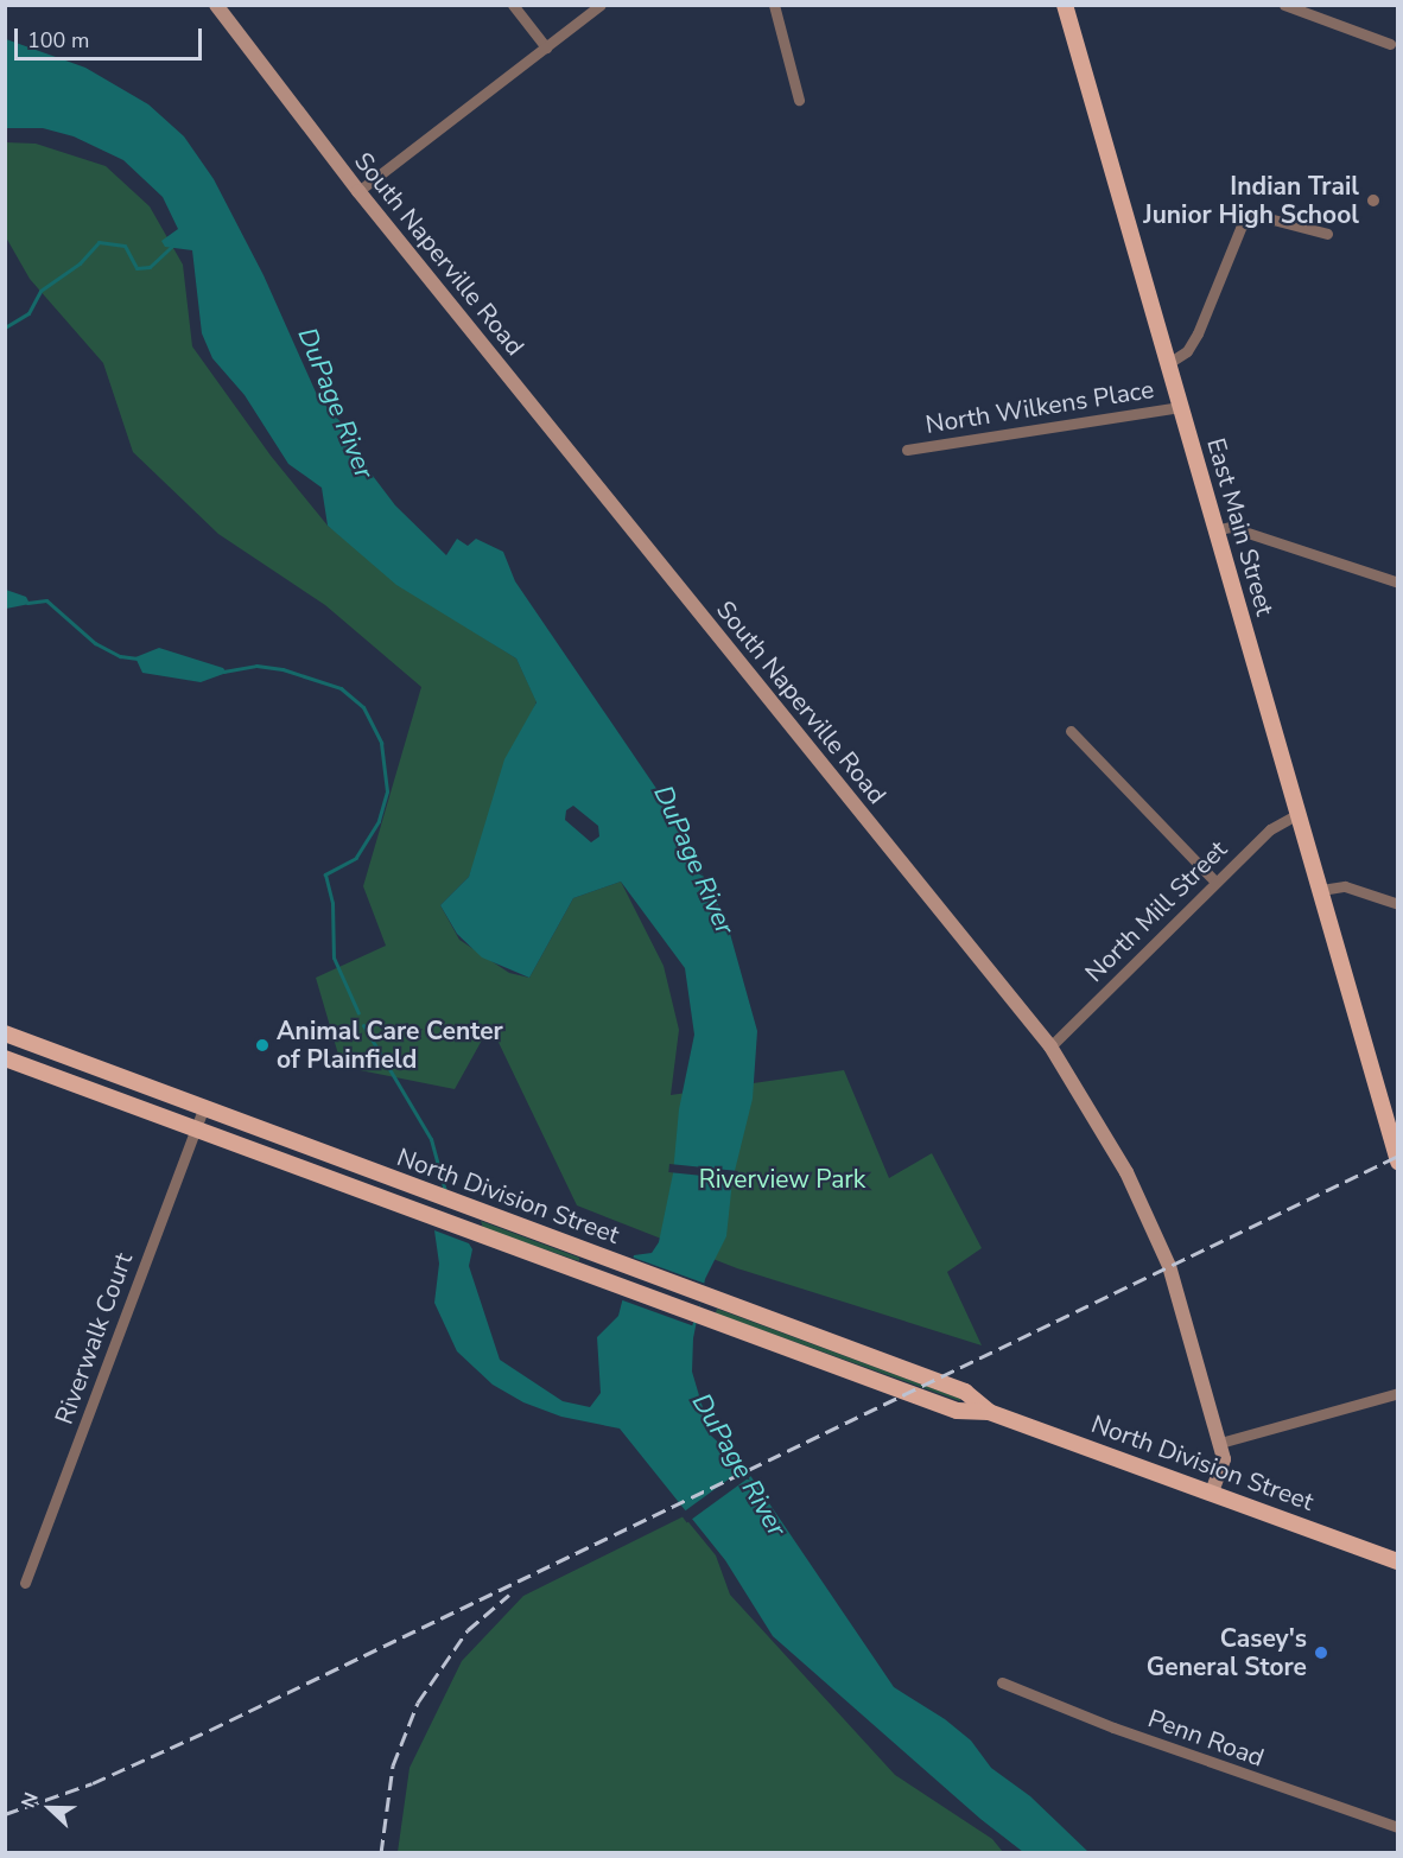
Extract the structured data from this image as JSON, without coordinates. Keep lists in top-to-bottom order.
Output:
{
  "streets": {
    "main road": ["South Naperville Road", "East Main Street", "North Division Street"],
    "street": [
      "North Wilkens Place",
      "North Mill Street",
      "Riverwalk Court",
      "Penn Road"
    ]
  },
  "crossings": [
    ["South Naperville Road", "North Mill Street"],
    ["South Naperville Road", "North Division Street"],
    ["North Wilkens Place", "East Main Street"],
    ["East Main Street", "North Mill Street"],
    ["North Division Street", "Riverwalk Court"]
  ],
  "water": ["DuPage River"],
  "parks": ["Riverview Park"],
  "places": ["Indian Trail Junior High School", "Animal Care Center of Plainfield", "Casey's General Store"],
  "scale_bar": "100 m",
  "north": "left"
}
